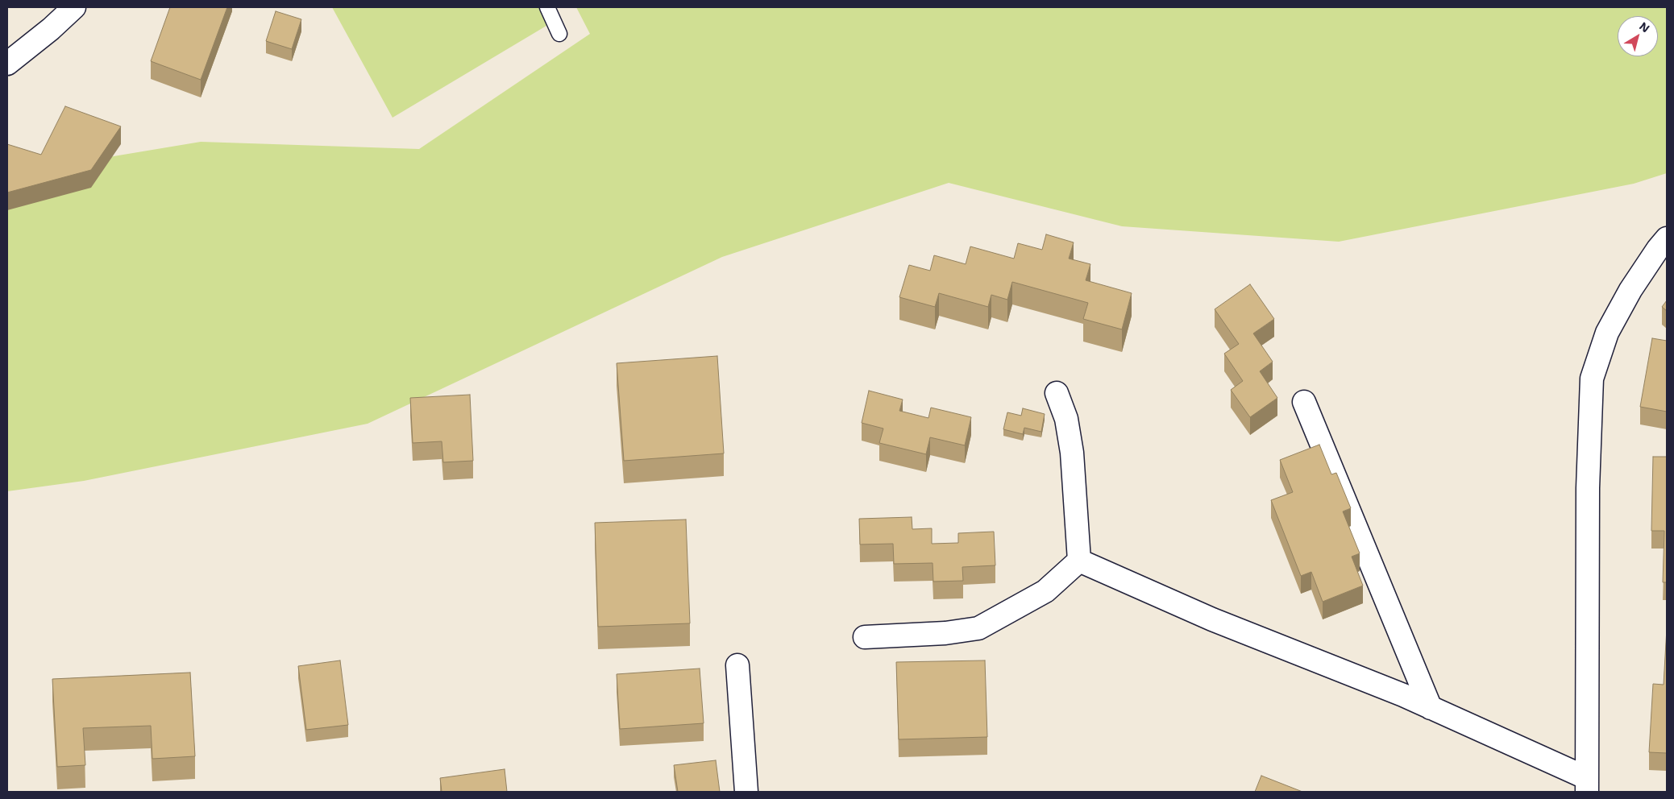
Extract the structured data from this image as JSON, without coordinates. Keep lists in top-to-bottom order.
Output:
{
  "north": "top right"
}
